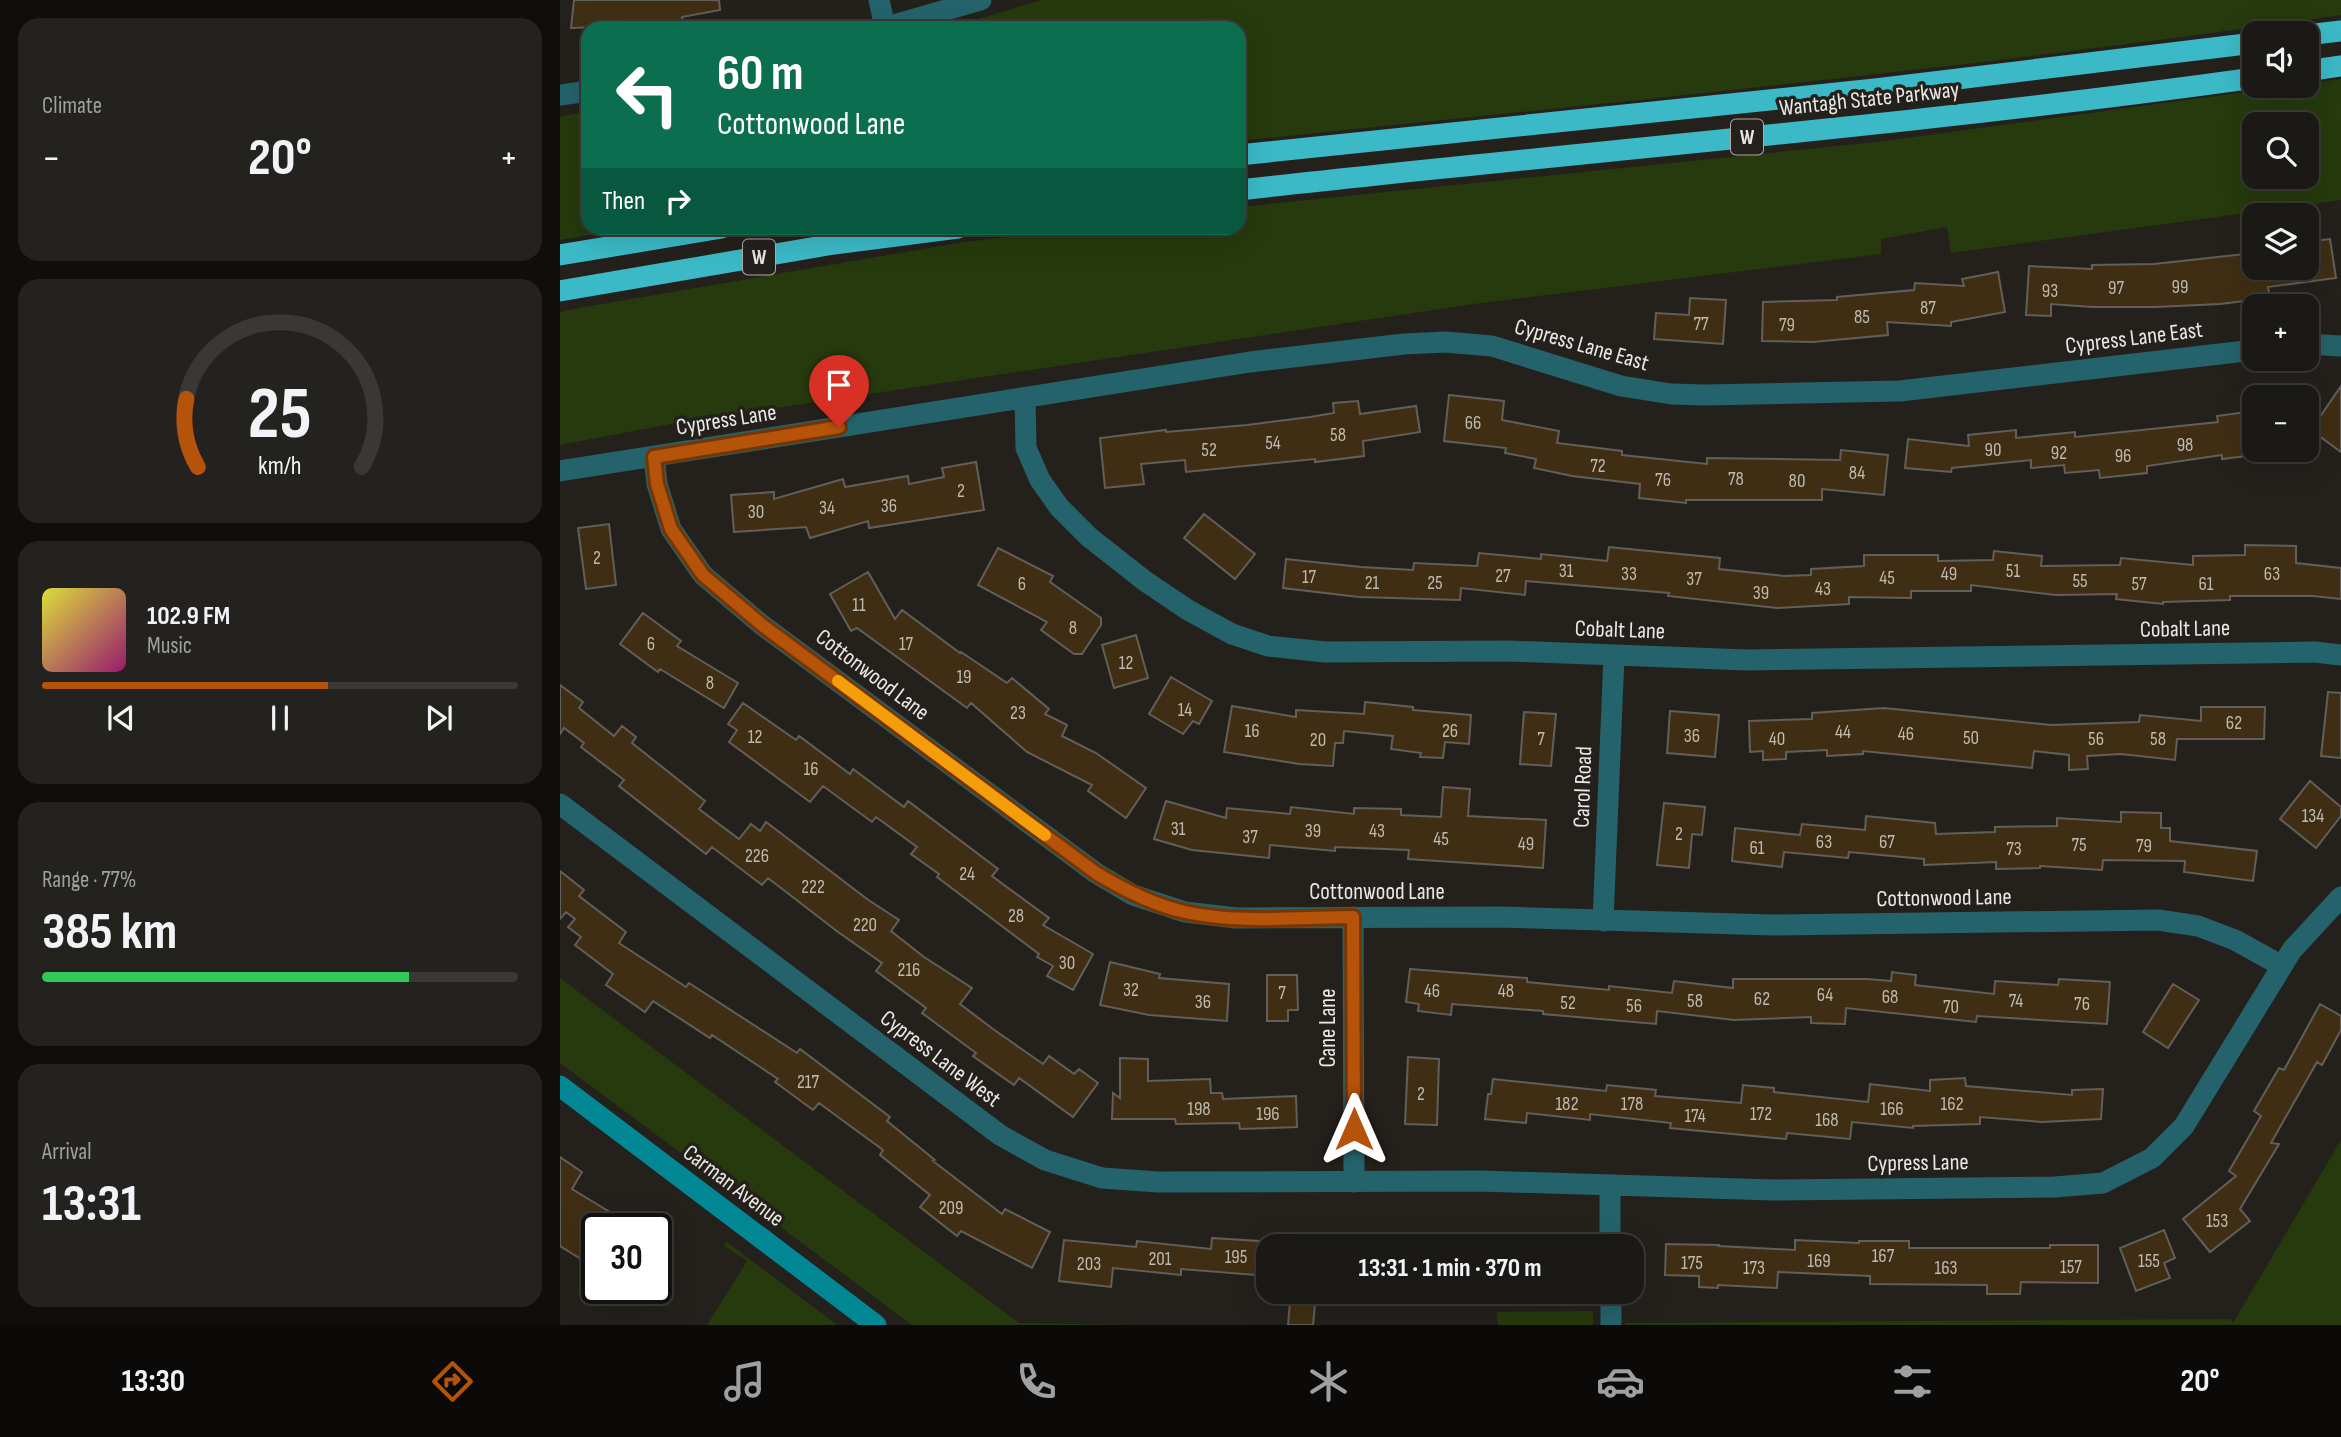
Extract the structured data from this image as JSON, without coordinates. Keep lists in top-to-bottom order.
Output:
{
  "streets": {
    "highway": ["Wantagh State Parkway", "W"],
    "main road": ["Carman Avenue"],
    "street": [
      "Cypress Lane East",
      "Cypress Lane",
      "Cobalt Lane",
      "Cottonwood Lane",
      "Carol Road",
      "Cane Lane",
      "Cypress Lane West"
    ]
  },
  "crossings": [
    ["Cypress Lane East", "Cypress Lane"],
    ["Cypress Lane East", "Cobalt Lane"],
    ["Cypress Lane", "Cobalt Lane"],
    ["Cypress Lane", "Cottonwood Lane"],
    ["Cypress Lane", "Cane Lane"],
    ["Cypress Lane", "Cypress Lane West"],
    ["Cobalt Lane", "Carol Road"],
    ["Cottonwood Lane", "Carol Road"],
    ["Cottonwood Lane", "Cane Lane"],
    ["Cane Lane", "Cypress Lane West"]
  ],
  "house_numbers": [
    "99",
    "97",
    "93",
    "87",
    "85",
    "77",
    "79",
    "66",
    "58",
    "54",
    "98",
    "52",
    "90",
    "92",
    "96",
    "72",
    "84",
    "78",
    "76",
    "80",
    "2",
    "36",
    "34",
    "30",
    "2",
    "31",
    "51",
    "33",
    "49",
    "63",
    "27",
    "17",
    "45",
    "37",
    "55",
    "21",
    "25",
    "6",
    "57",
    "61",
    "43",
    "39",
    "11",
    "8",
    "6",
    "17",
    "12",
    "19",
    "8",
    "14",
    "23",
    "62",
    "16",
    "26",
    "44",
    "46",
    "36",
    "12",
    "50",
    "7",
    "40",
    "56",
    "58",
    "20",
    "16",
    "134",
    "31",
    "39",
    "43",
    "2",
    "37",
    "45",
    "63",
    "67",
    "49",
    "75",
    "79",
    "61",
    "73",
    "226",
    "24",
    "222",
    "28",
    "220",
    "30",
    "216",
    "32",
    "46",
    "48",
    "7",
    "64",
    "68",
    "62",
    "58",
    "74",
    "36",
    "52",
    "76",
    "56",
    "70",
    "217",
    "2",
    "182",
    "178",
    "162",
    "198",
    "166",
    "196",
    "172",
    "174",
    "168",
    "209",
    "153",
    "167",
    "195",
    "201",
    "169",
    "155",
    "175",
    "203",
    "157",
    "173",
    "163"
  ],
  "page": {
    "tile": [
      "Climate",
      ["Range · 77%", "385 km"],
      ["Arrival", "13:31"]
    ],
    "map_buttons": ["+", "−"],
    "turn": ["60 m", "Cottonwood Lane"],
    "heat": ["−", "20°", "+"],
    "then": "Then",
    "song": ["102.9 FM", "Music"],
    "limit": "30",
    "trip": "13:31 · 1 min · 370 m",
    "tabs": ["13:30", "20°"],
    "gauge": ["25", "km/h"]
  }
}
